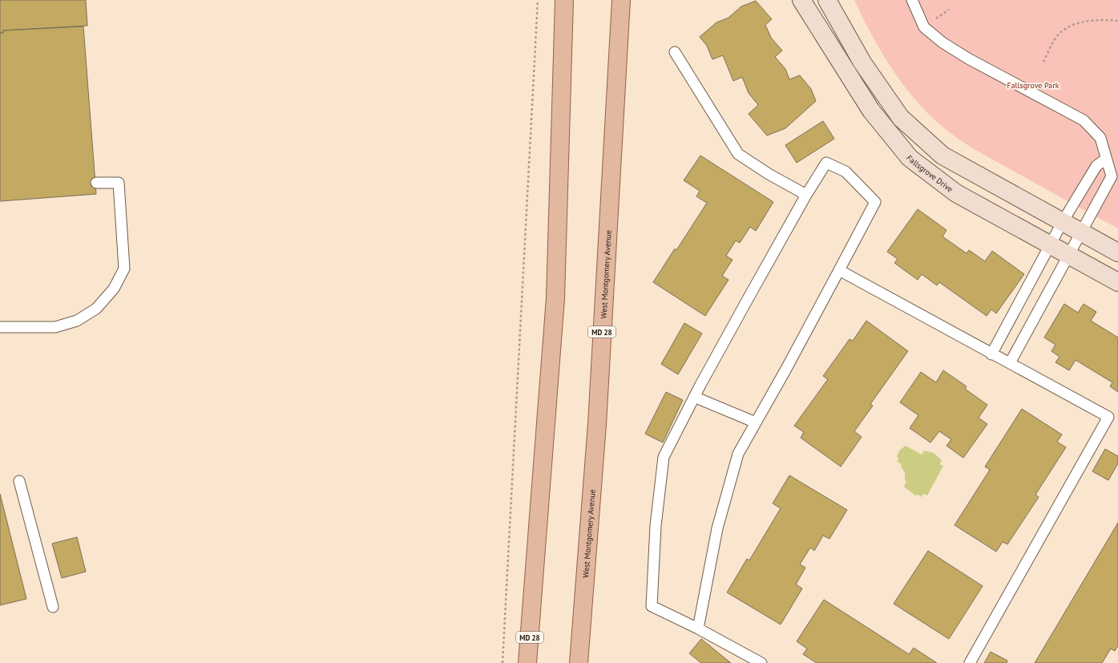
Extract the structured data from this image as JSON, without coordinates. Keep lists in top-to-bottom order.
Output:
{
  "streets": {
    "main road": ["West Montgomery Avenue", "MD 28"],
    "street": ["Fallsgrove Drive"]
  },
  "parks": ["Fallsgrove Park"]
}
